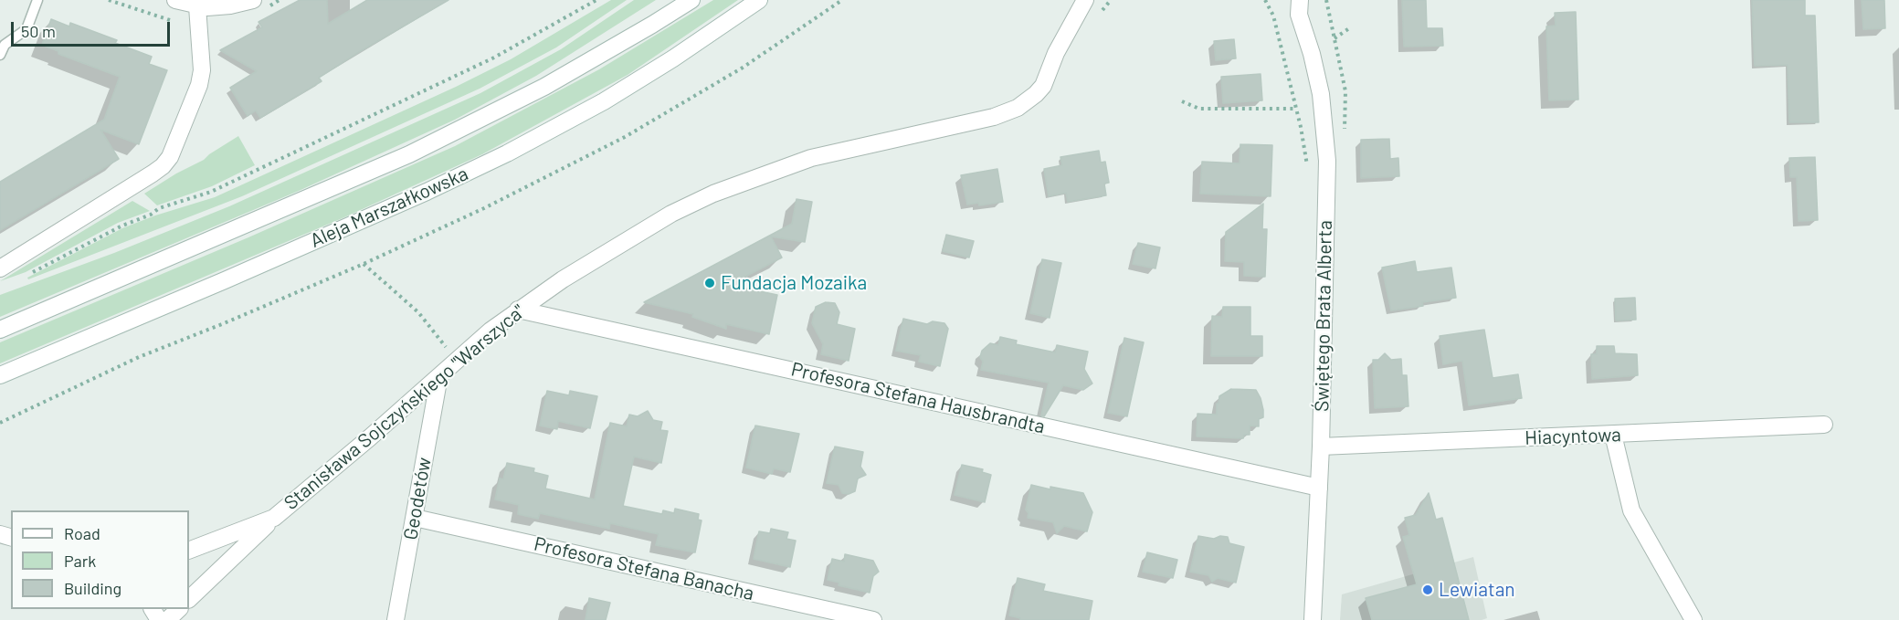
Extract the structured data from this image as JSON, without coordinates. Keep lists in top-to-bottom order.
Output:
{
  "streets": {
    "street": [
      "Aleja Marszałkowska",
      "Świętego Brata Alberta",
      "Profesora Stefana Hausbrandta",
      "Stanisława Sojczyńskiego \"Warszyca\"",
      "Hiacyntowa",
      "Geodetów",
      "Profesora Stefana Banacha"
    ]
  },
  "crossings": [
    ["Świętego Brata Alberta", "Profesora Stefana Hausbrandta"],
    ["Świętego Brata Alberta", "Hiacyntowa"],
    ["Profesora Stefana Hausbrandta", "Stanisława Sojczyńskiego \"Warszyca\""],
    ["Stanisława Sojczyńskiego \"Warszyca\"", "Geodetów"],
    ["Geodetów", "Profesora Stefana Banacha"]
  ],
  "places": ["Fundacja Mozaika", "Lewiatan"],
  "legend": ["Road", "Park", "Building"],
  "scale_bar": "50 m"
}
